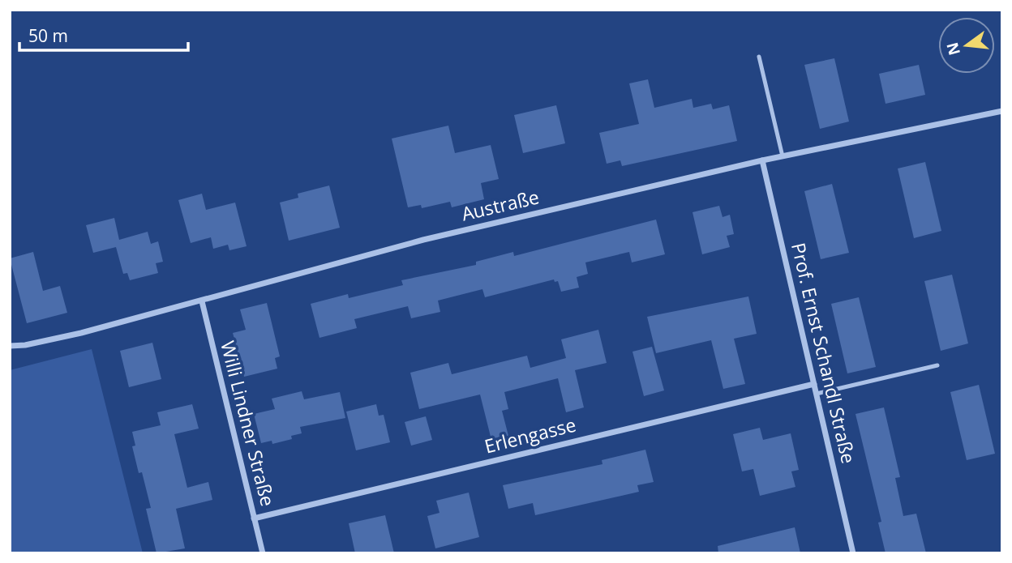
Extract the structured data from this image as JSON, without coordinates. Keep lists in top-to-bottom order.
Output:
{
  "streets": {
    "street": [
      "Austraße",
      "Prof. Ernst Schandl Straße",
      "Willi Lindner Straße",
      "Erlengasse"
    ]
  },
  "crossings": [
    ["Austraße", "Prof. Ernst Schandl Straße"],
    ["Austraße", "Willi Lindner Straße"],
    ["Prof. Ernst Schandl Straße", "Erlengasse"],
    ["Willi Lindner Straße", "Erlengasse"]
  ],
  "scale_bar": "50 m",
  "north": "left"
}
